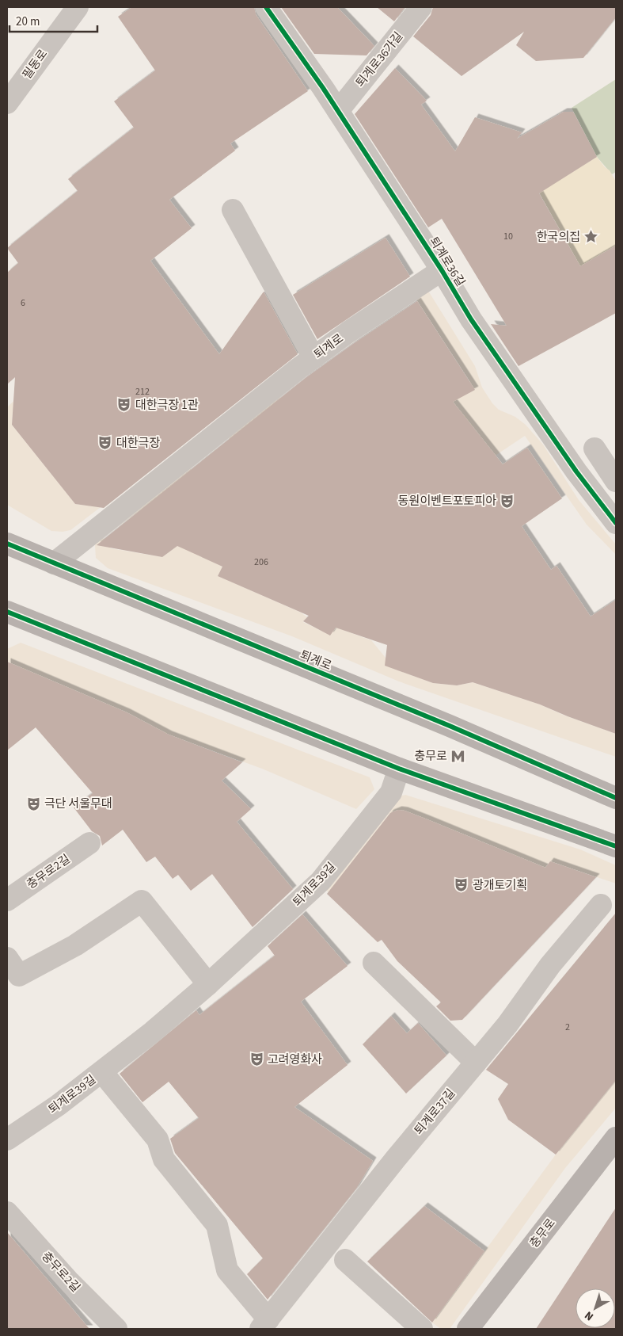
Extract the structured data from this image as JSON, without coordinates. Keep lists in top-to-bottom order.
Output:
{
  "streets": {
    "main road": ["퇴계로", "충무로"],
    "street": [
      "퇴계로36가길",
      "필동로",
      "퇴계로36길",
      "충무로2길",
      "퇴계로39길",
      "퇴계로37길"
    ]
  },
  "crossings": [
    ["퇴계로36가길", "퇴계로36길"],
    ["퇴계로36길", "퇴계로"],
    ["퇴계로39길", "퇴계로37길"]
  ],
  "places": {
    "place": ["한국의집"],
    "theatre": [
      "대한극장 1관",
      "대한극장",
      "동원이벤트포토피아",
      "극단 서울무대",
      "광개토기획",
      "고려영화사"
    ],
    "metro station": ["충무로"]
  },
  "house_numbers": [
    "10",
    "6",
    "212",
    "206",
    "2"
  ],
  "scale_bar": "20 m",
  "north": "bottom left"
}
